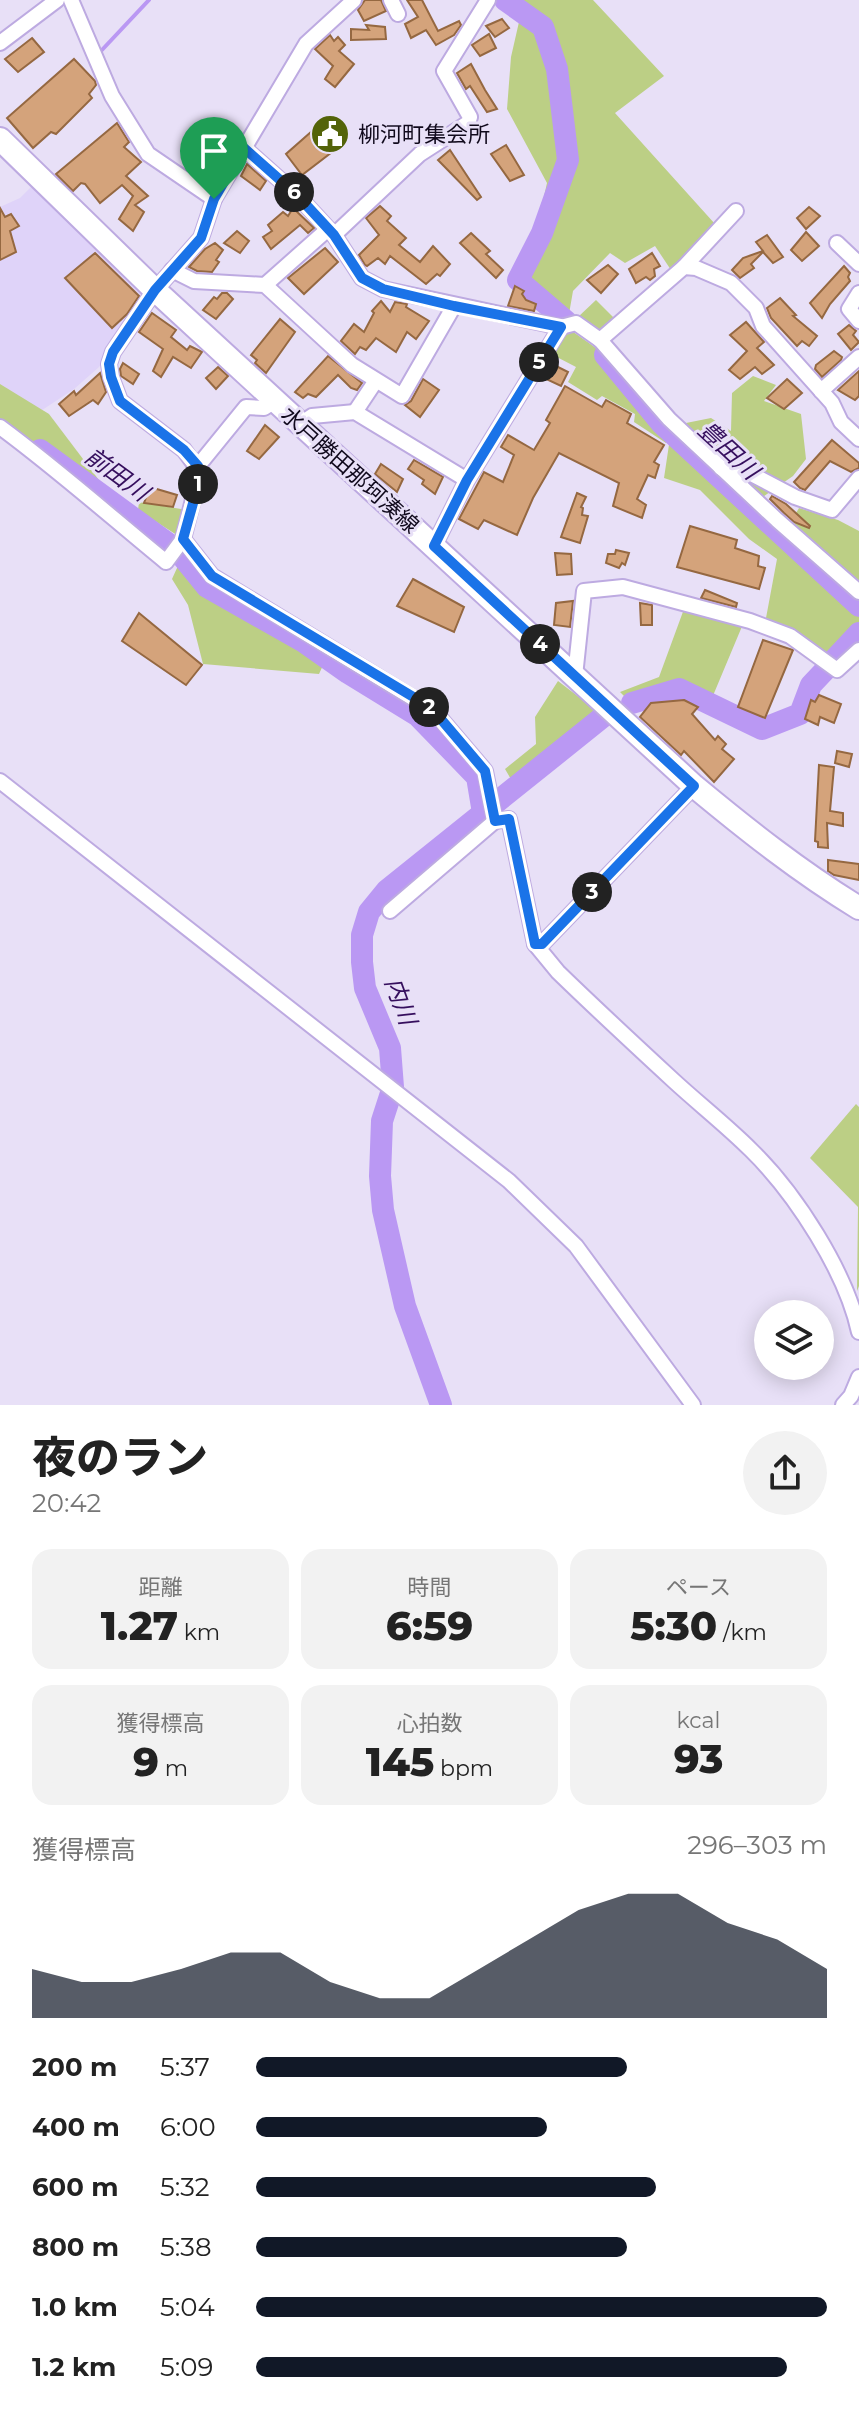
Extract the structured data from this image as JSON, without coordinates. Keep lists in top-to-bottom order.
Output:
{
  "streets": {
    "main road": ["水戸勝田那珂湊線"]
  },
  "water": ["豊田川", "前田川", "内川"],
  "places": {
    "public building": ["柳河町集会所"]
  },
  "page": {
    "pins": [
      "6",
      "5",
      "1",
      "4",
      "2",
      "3"
    ],
    "heading": ["夜のラン", "20:42"],
    "stats": [
      ["距離", "1.27 km"],
      ["時間", "6:59"],
      ["ペース", "5:30 /km"],
      ["獲得標高", "9 m"],
      ["心拍数", "145 bpm"],
      ["kcal", "93"]
    ],
    "chart": ["獲得標高", "296–303 m"],
    "list": [
      {
        "name": "200 m",
        "note": "5:37"
      },
      {
        "name": "400 m",
        "note": "6:00"
      },
      {
        "name": "600 m",
        "note": "5:32"
      },
      {
        "name": "800 m",
        "note": "5:38"
      },
      {
        "name": "1.0 km",
        "note": "5:04"
      },
      {
        "name": "1.2 km",
        "note": "5:09"
      }
    ]
  }
}
